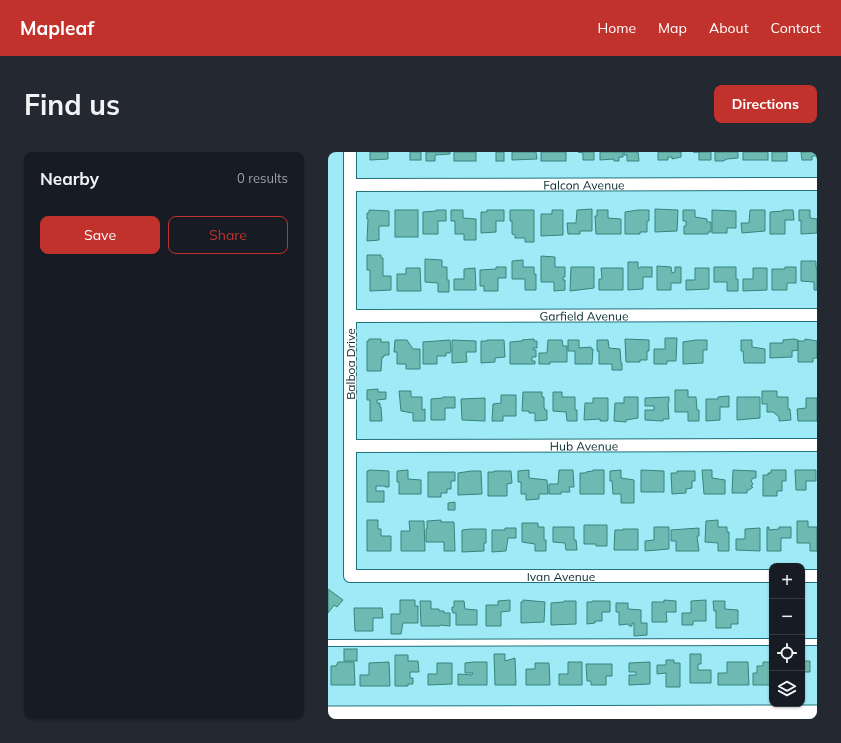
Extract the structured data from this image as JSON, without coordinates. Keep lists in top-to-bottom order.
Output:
{
  "streets": {
    "street": [
      "Falcon Avenue",
      "Garfield Avenue",
      "Balboa Drive",
      "Hub Avenue",
      "Ivan Avenue"
    ]
  },
  "crossings": [
    ["Falcon Avenue", "Balboa Drive"],
    ["Garfield Avenue", "Balboa Drive"],
    ["Balboa Drive", "Hub Avenue"],
    ["Balboa Drive", "Ivan Avenue"]
  ],
  "page": {
    "header": "Mapleaf",
    "nav": [
      "Home",
      "Map",
      "About",
      "Contact"
    ],
    "buttons": [
      "Directions",
      ["Save", "Share"]
    ],
    "title": "Find us",
    "heading": ["Nearby", "0 results"],
    "map_buttons": ["+", "−"]
  }
}
